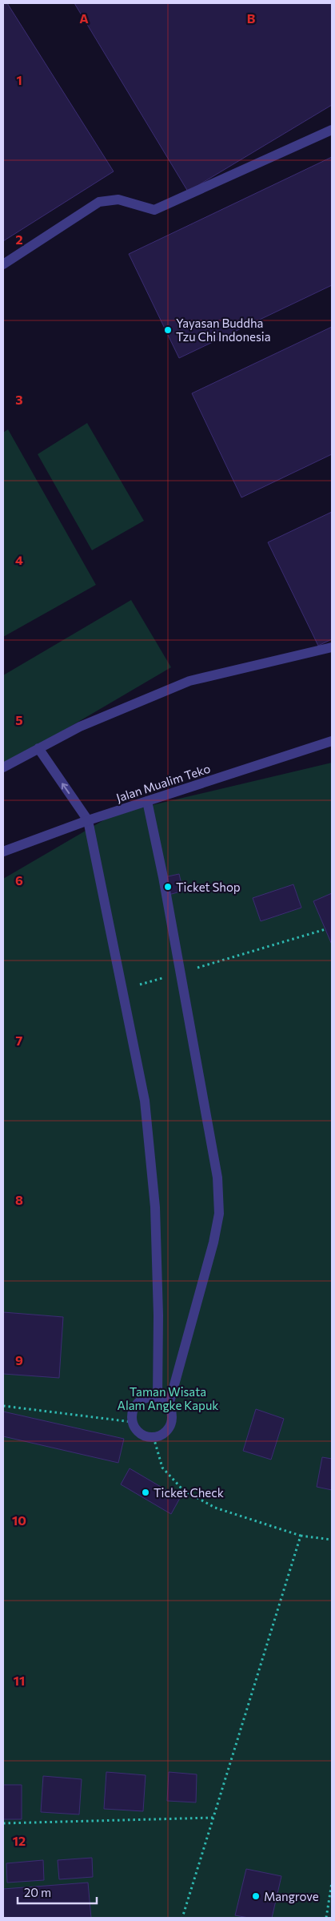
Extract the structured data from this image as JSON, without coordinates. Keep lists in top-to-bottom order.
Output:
{
  "streets": {
    "street": ["Jalan Mualim Teko"]
  },
  "parks": ["Taman Wisata Alam Angke Kapuk"],
  "places": [
    "Yayasan Buddha Tzu Chi Indonesia",
    "Ticket Shop",
    "Ticket Check",
    "Mangrove"
  ],
  "scale_bar": "20 m",
  "grid": {
    "columns": ["A", "B"],
    "rows": [
      "1",
      "2",
      "3",
      "4",
      "5",
      "6",
      "7",
      "8",
      "9",
      "10",
      "11",
      "12"
    ]
  }
}
